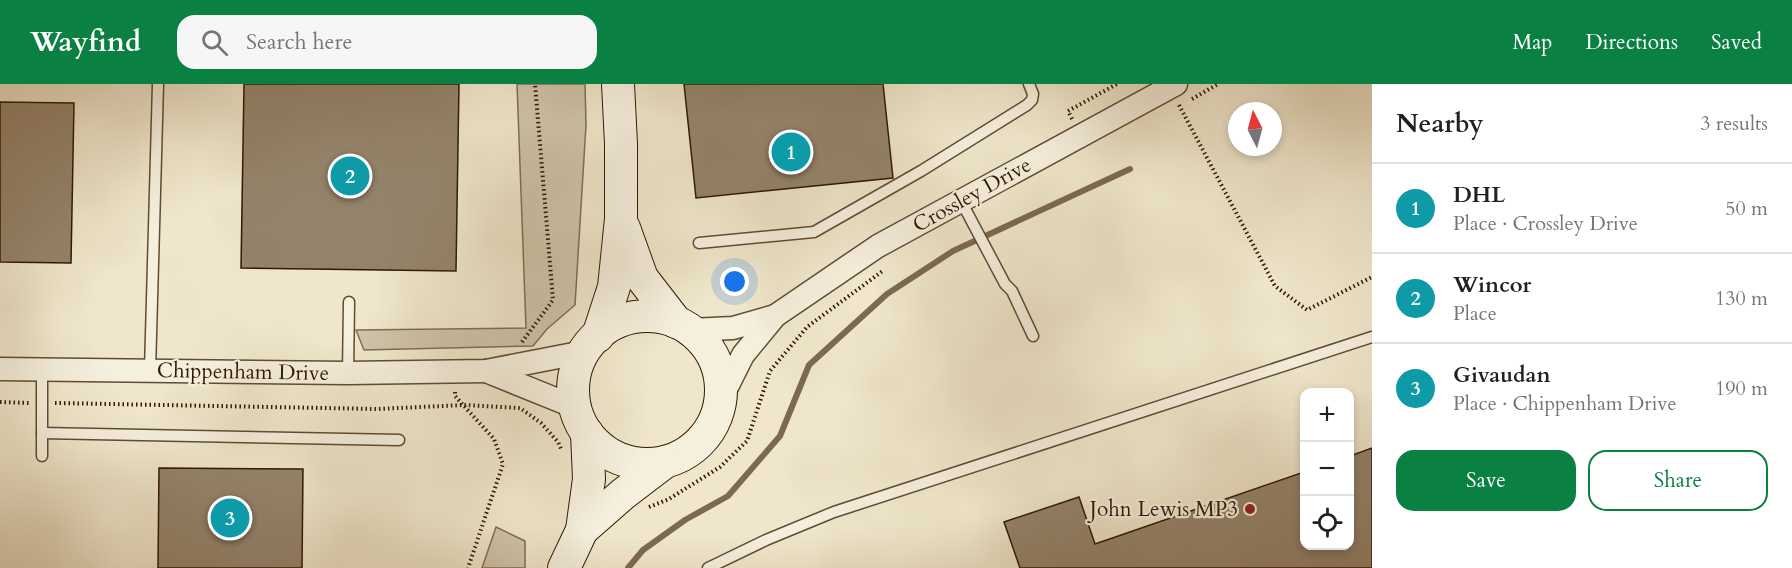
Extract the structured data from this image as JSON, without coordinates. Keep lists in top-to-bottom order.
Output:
{
  "streets": {
    "street": ["Crossley Drive", "Chippenham Drive"]
  },
  "crossings": [
    ["Crossley Drive", "Chippenham Drive"]
  ],
  "places": ["John Lewis MP3"],
  "north": "top",
  "page": {
    "header": "Wayfind",
    "search": "Search here",
    "nav": ["Map", "Directions", "Saved"],
    "heading": ["Nearby", "3 results"],
    "pins": ["1", "2", "3"],
    "list": [
      {
        "mark": "1",
        "name": "DHL",
        "note": "Place · Crossley Drive",
        "value": "50 m"
      },
      {
        "mark": "2",
        "name": "Wincor",
        "note": "Place",
        "value": "130 m"
      },
      {
        "mark": "3",
        "name": "Givaudan",
        "note": "Place · Chippenham Drive",
        "value": "190 m"
      }
    ],
    "map_buttons": ["+", "−"],
    "buttons": ["Save", "Share"]
  }
}
